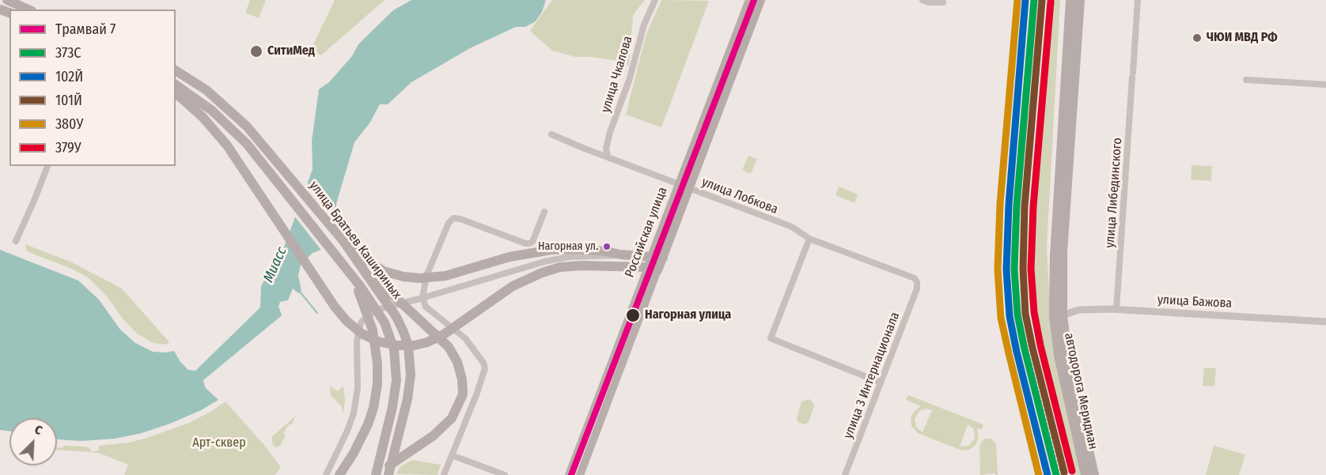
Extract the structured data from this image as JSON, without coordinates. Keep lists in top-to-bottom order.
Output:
{
  "streets": {
    "main road": ["Российская улица", "улица Братьев Кашириных", "автодорога Меридиан"],
    "street": [
      "улица Чкалова",
      "улица Либединского",
      "улица Лобкова",
      "улица Бажова",
      "улица 3 Интернационала"
    ]
  },
  "crossings": [
    ["улица Чкалова", "улица Лобкова"],
    ["улица Либединского", "улица Бажова"],
    ["улица Лобкова", "Российская улица"],
    ["улица Лобкова", "улица 3 Интернационала"],
    ["улица Бажова", "автодорога Меридиан"]
  ],
  "water": ["Миасс"],
  "parks": ["Арт-сквер"],
  "places": [
    "ЧЮИ МВД РФ",
    "СитиМед",
    "Нагорная ул.",
    "Нагорная улица"
  ],
  "lines": [
    "tram line 7",
    "transit line 373C",
    "transit line 102Й",
    "transit line 380У",
    "transit line 101Й",
    "transit line 379У"
  ],
  "legend": [
    "Трамвай 7",
    "373C",
    "102Й",
    "101Й",
    "380У",
    "379У"
  ],
  "north": "top right"
}
